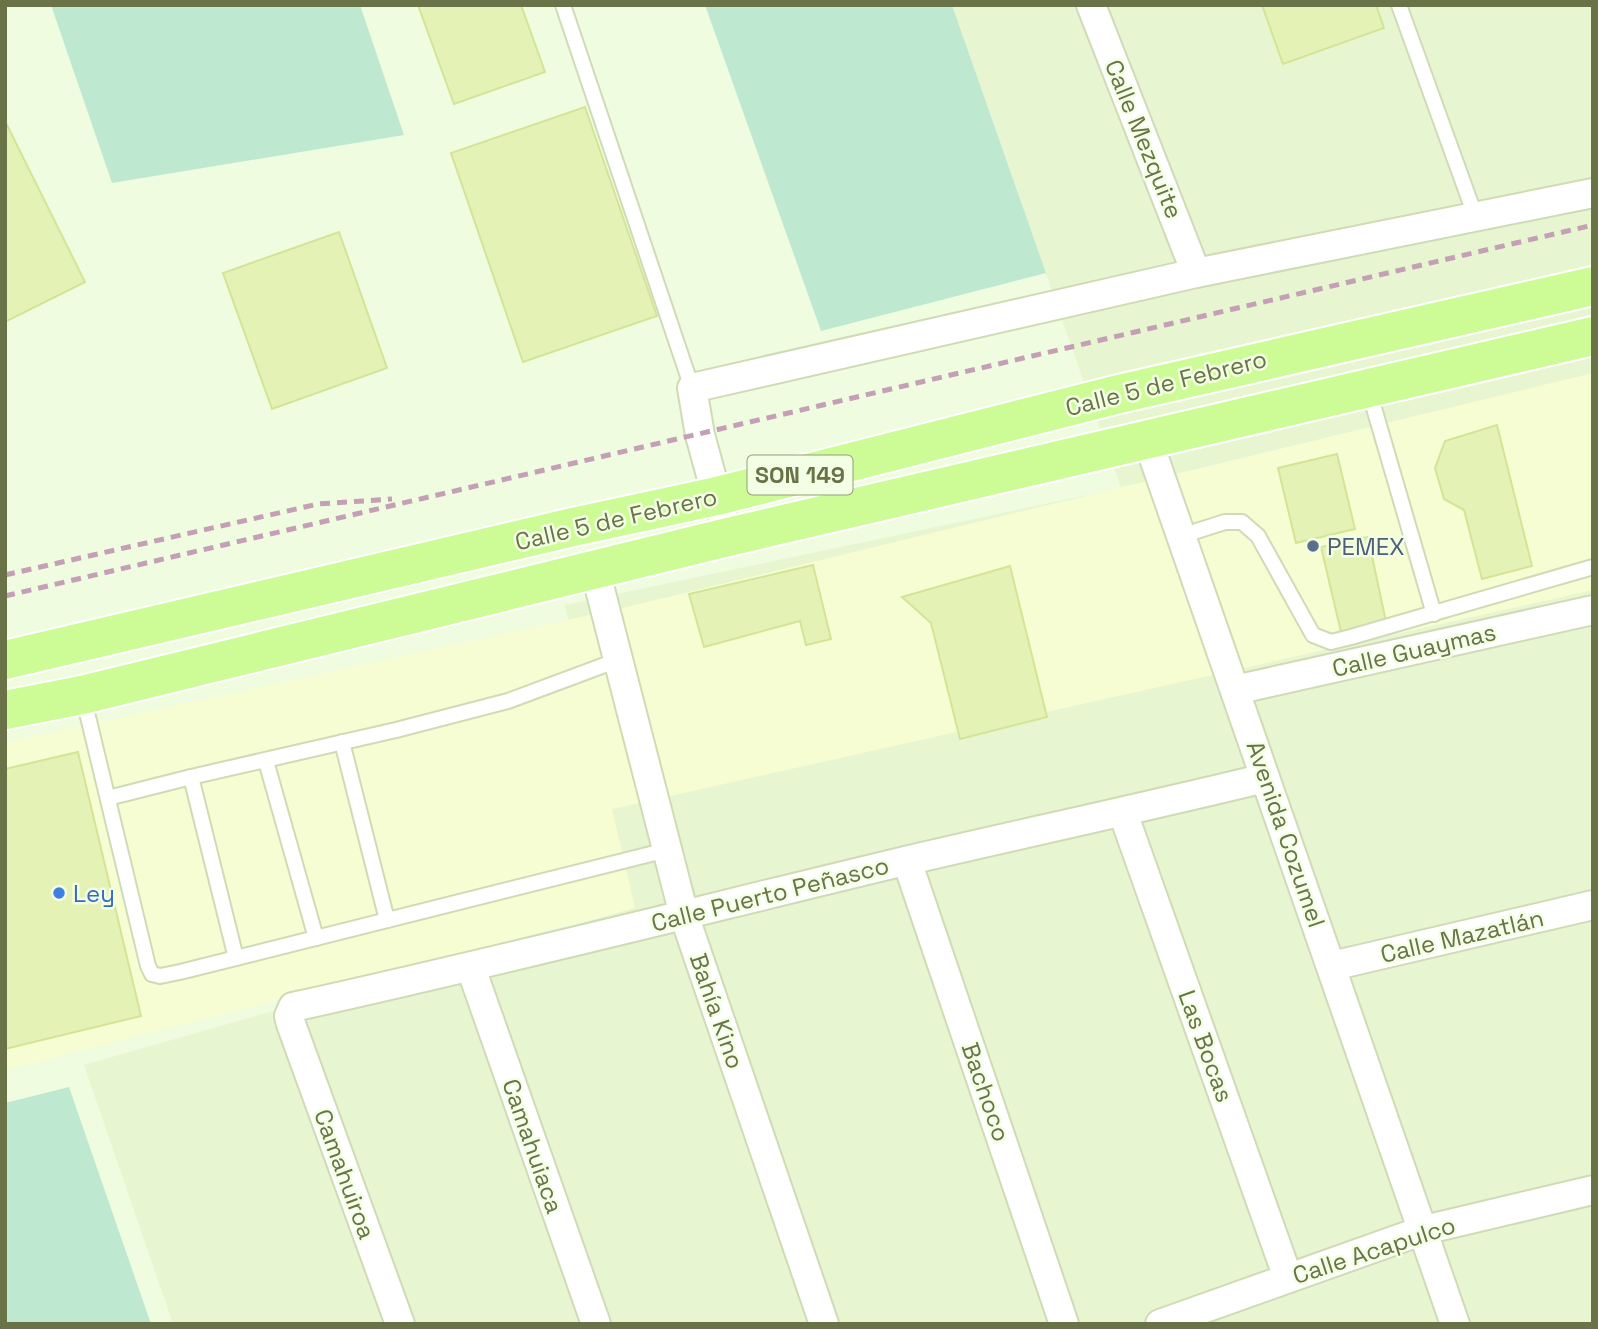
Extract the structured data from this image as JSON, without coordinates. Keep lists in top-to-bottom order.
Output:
{
  "streets": {
    "main road": ["Calle 5 de Febrero", "SON 149"],
    "street": [
      "Calle Mezquite",
      "Calle Guaymas",
      "Avenida Cozumel",
      "Calle Puerto Peñasco",
      "Calle Mazatlán",
      "Bahía Kino",
      "Las Bocas",
      "Bachoco",
      "Camahuiaca",
      "Camahuiroa",
      "Calle Acapulco"
    ]
  },
  "crossings": [
    ["Calle 5 de Febrero", "Avenida Cozumel"],
    ["Calle 5 de Febrero", "Bahía Kino"],
    ["Calle Guaymas", "Avenida Cozumel"],
    ["Avenida Cozumel", "Calle Puerto Peñasco"],
    ["Avenida Cozumel", "Calle Mazatlán"],
    ["Avenida Cozumel", "Calle Acapulco"],
    ["Calle Puerto Peñasco", "Bahía Kino"],
    ["Calle Puerto Peñasco", "Las Bocas"],
    ["Calle Puerto Peñasco", "Bachoco"],
    ["Calle Puerto Peñasco", "Camahuiaca"],
    ["Calle Puerto Peñasco", "Camahuiroa"],
    ["Las Bocas", "Calle Acapulco"]
  ],
  "places": ["PEMEX", "Ley"]
}
